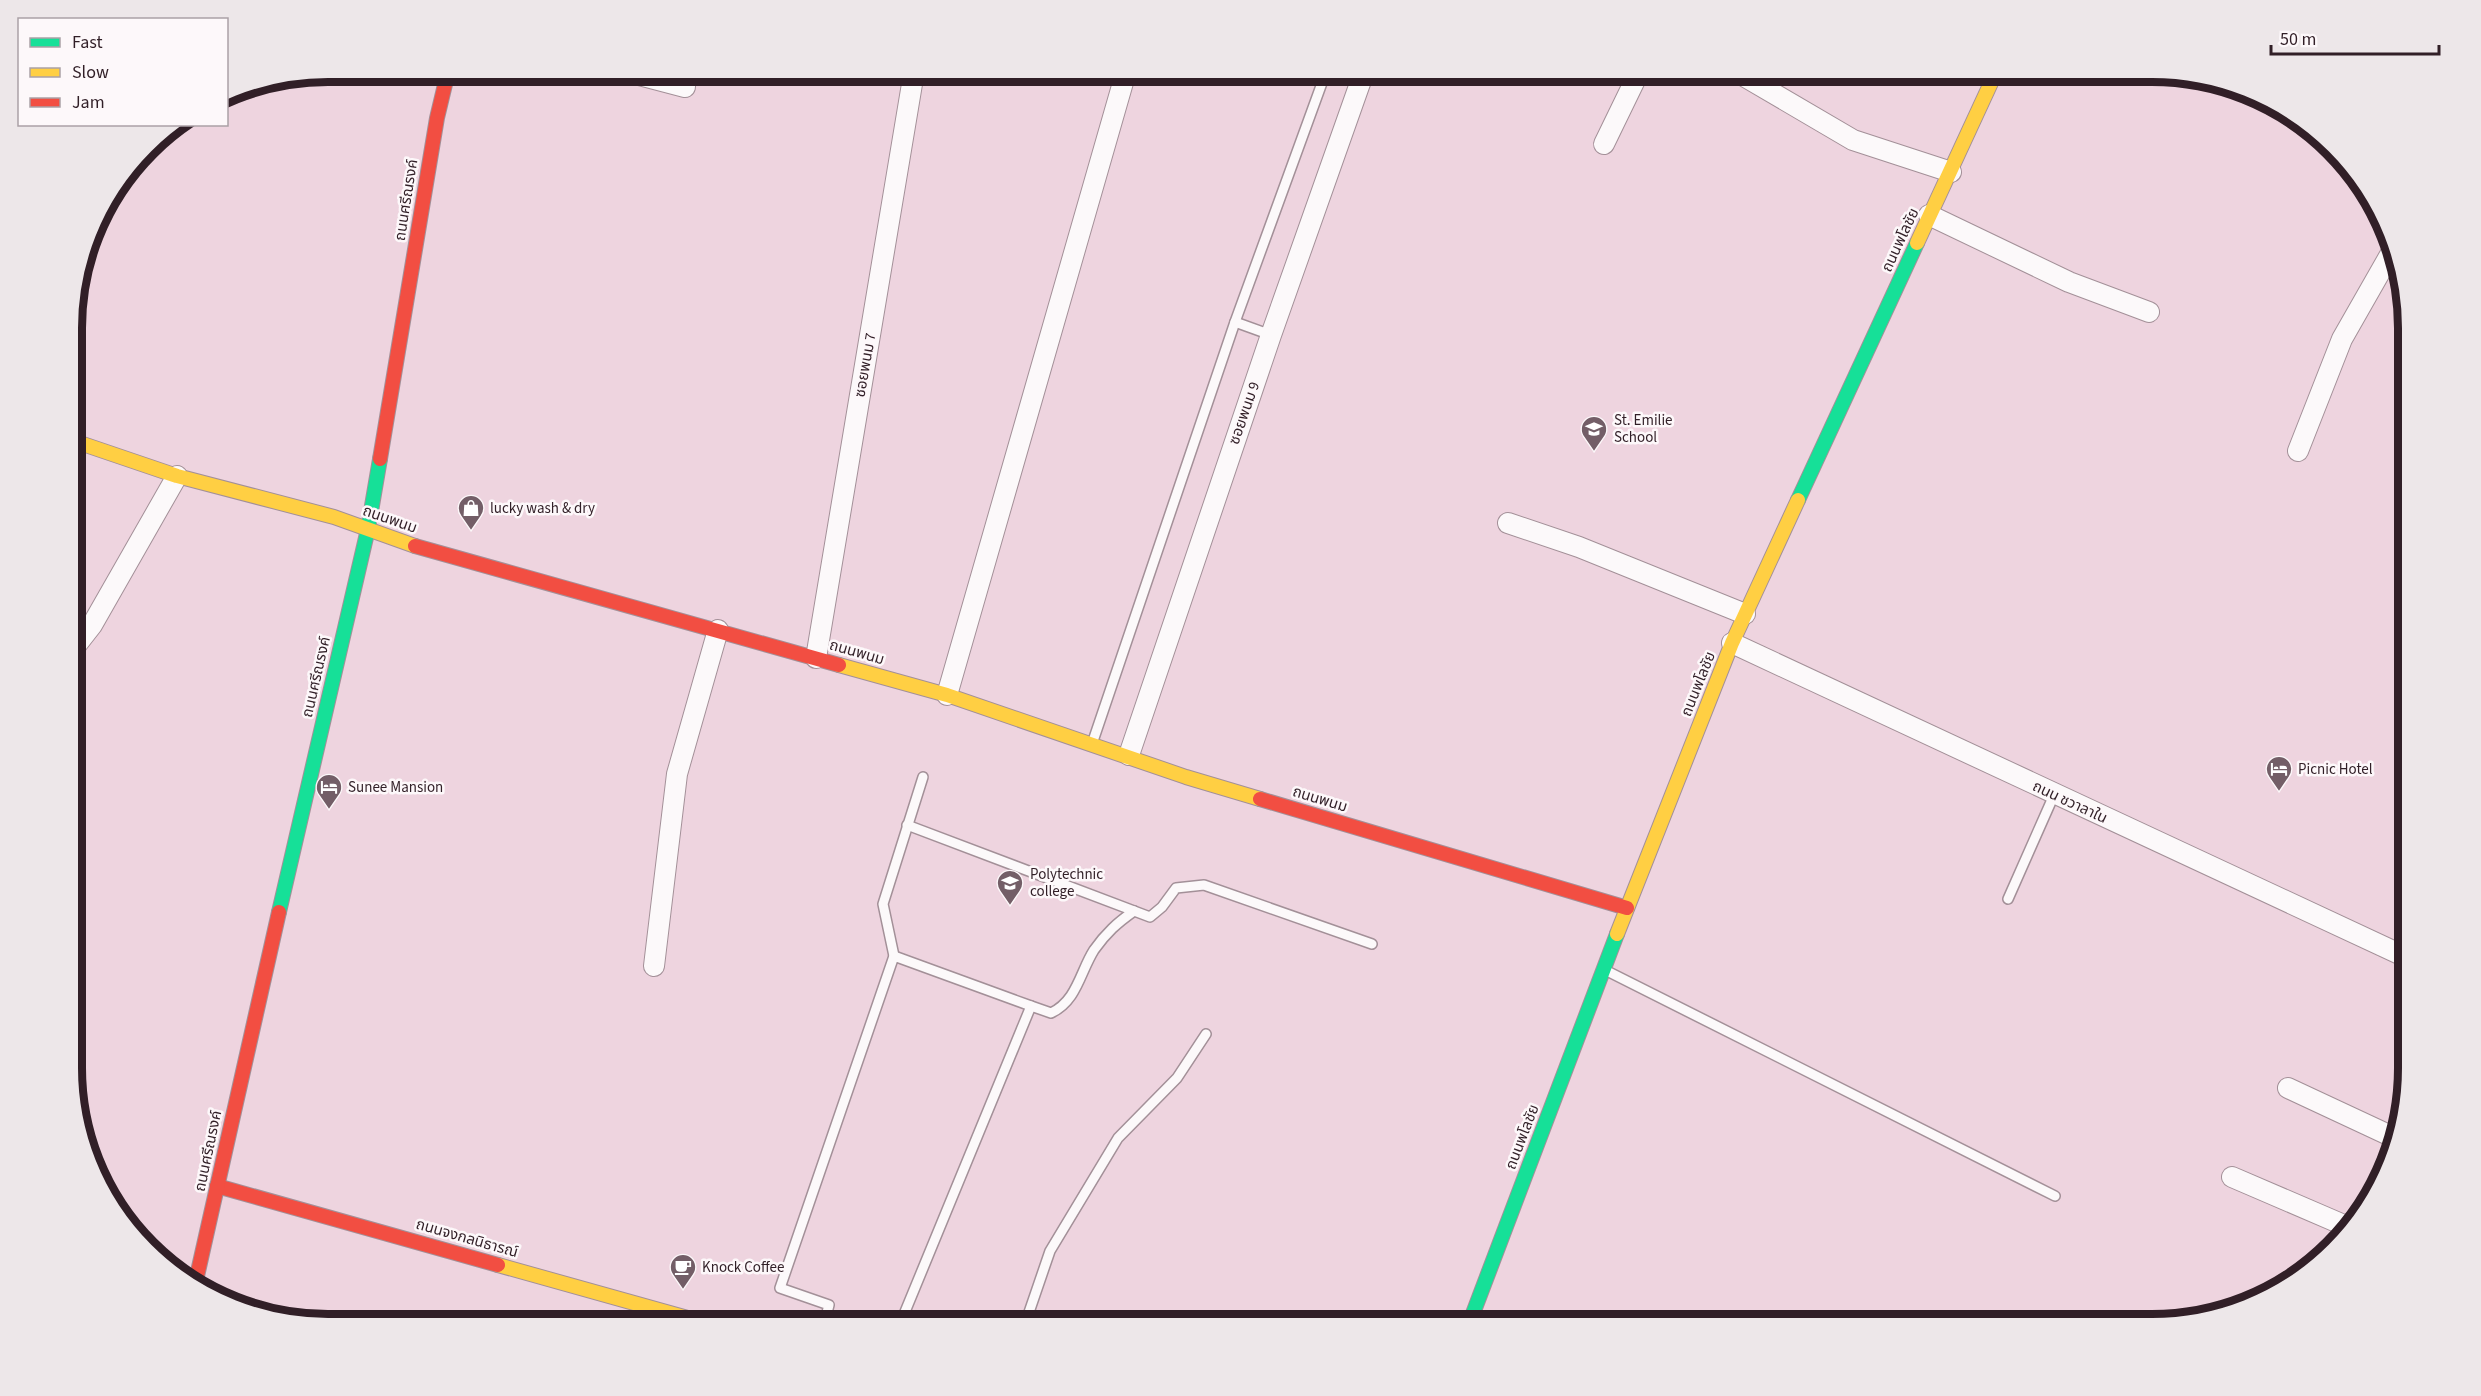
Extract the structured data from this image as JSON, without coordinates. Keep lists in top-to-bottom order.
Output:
{
  "streets": {
    "street": [
      "ถนนศรีณรงค์",
      "ถนนพโลชัย",
      "ซอยพนม 7",
      "ซอยพนม 9",
      "ถนนพนม",
      "ถนน ชวาลาใน",
      "ถนนจงกลนิธารณ์"
    ]
  },
  "crossings": [
    ["ถนนศรีณรงค์", "ถนนพนม"],
    ["ถนนศรีณรงค์", "ถนนจงกลนิธารณ์"],
    ["ถนนพโลชัย", "ถนนพนม"],
    ["ถนนพโลชัย", "ถนน ชวาลาใน"],
    ["ซอยพนม 7", "ถนนพนม"],
    ["ซอยพนม 9", "ถนนพนม"]
  ],
  "places": {
    "school or university": ["St. Emilie School", "Polytechnic college"],
    "shop": ["lucky wash & dry"],
    "hotel": ["Picnic Hotel", "Sunee Mansion"],
    "cafe": ["Knock Coffee"]
  },
  "legend": ["Fast", "Slow", "Jam"],
  "scale_bar": "50 m"
}
